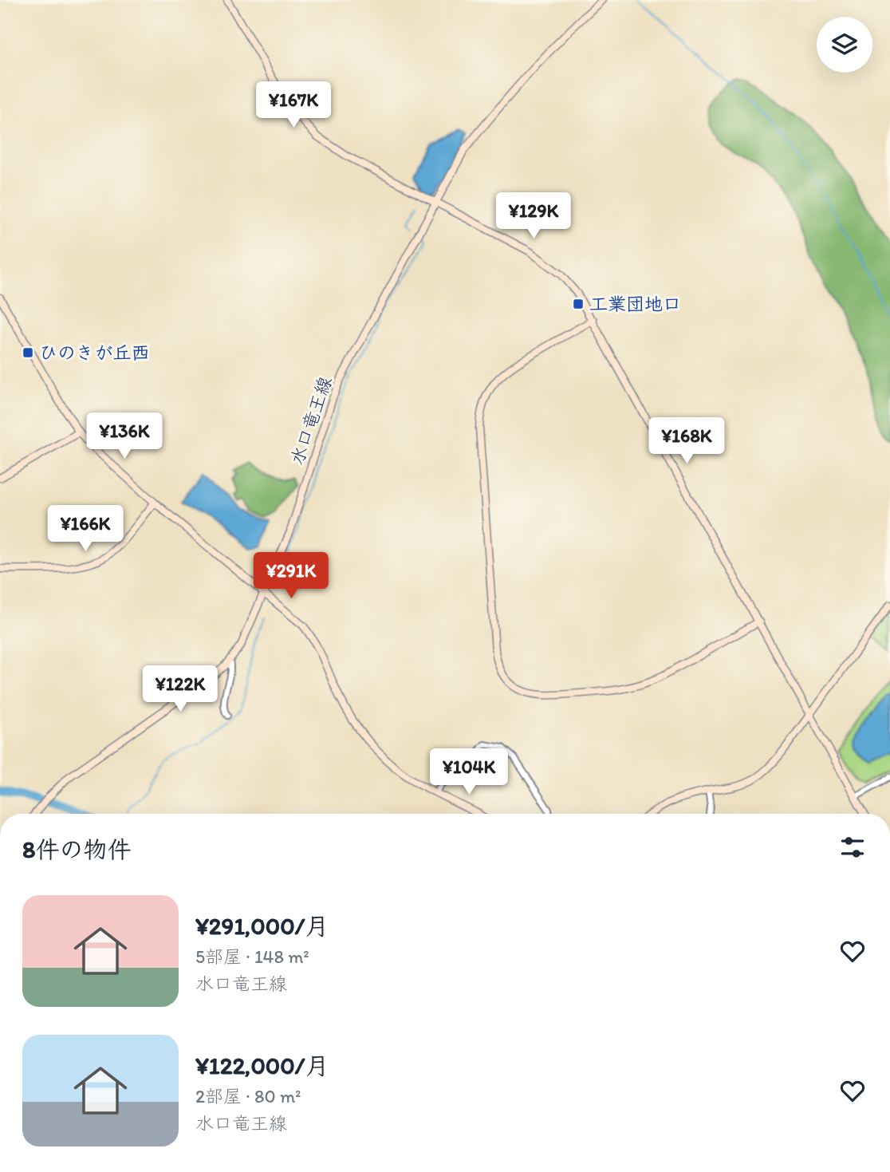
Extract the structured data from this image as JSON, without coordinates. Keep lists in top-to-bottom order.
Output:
{
  "streets": {
    "street": ["水口竜王線"]
  },
  "places": {
    "transit": ["工業団地口", "ひのきが丘西"]
  },
  "page": {
    "price": [
      "¥167K",
      "¥129K",
      "¥136K",
      "¥168K",
      "¥166K",
      "¥291K",
      "¥122K",
      "¥104K"
    ],
    "heading": "8件の物件",
    "list": [
      {
        "name": "¥291,000/月",
        "note": "5部屋 · 148 m² · 水口竜王線"
      },
      {
        "name": "¥122,000/月",
        "note": "2部屋 · 80 m² · 水口竜王線"
      }
    ]
  }
}
